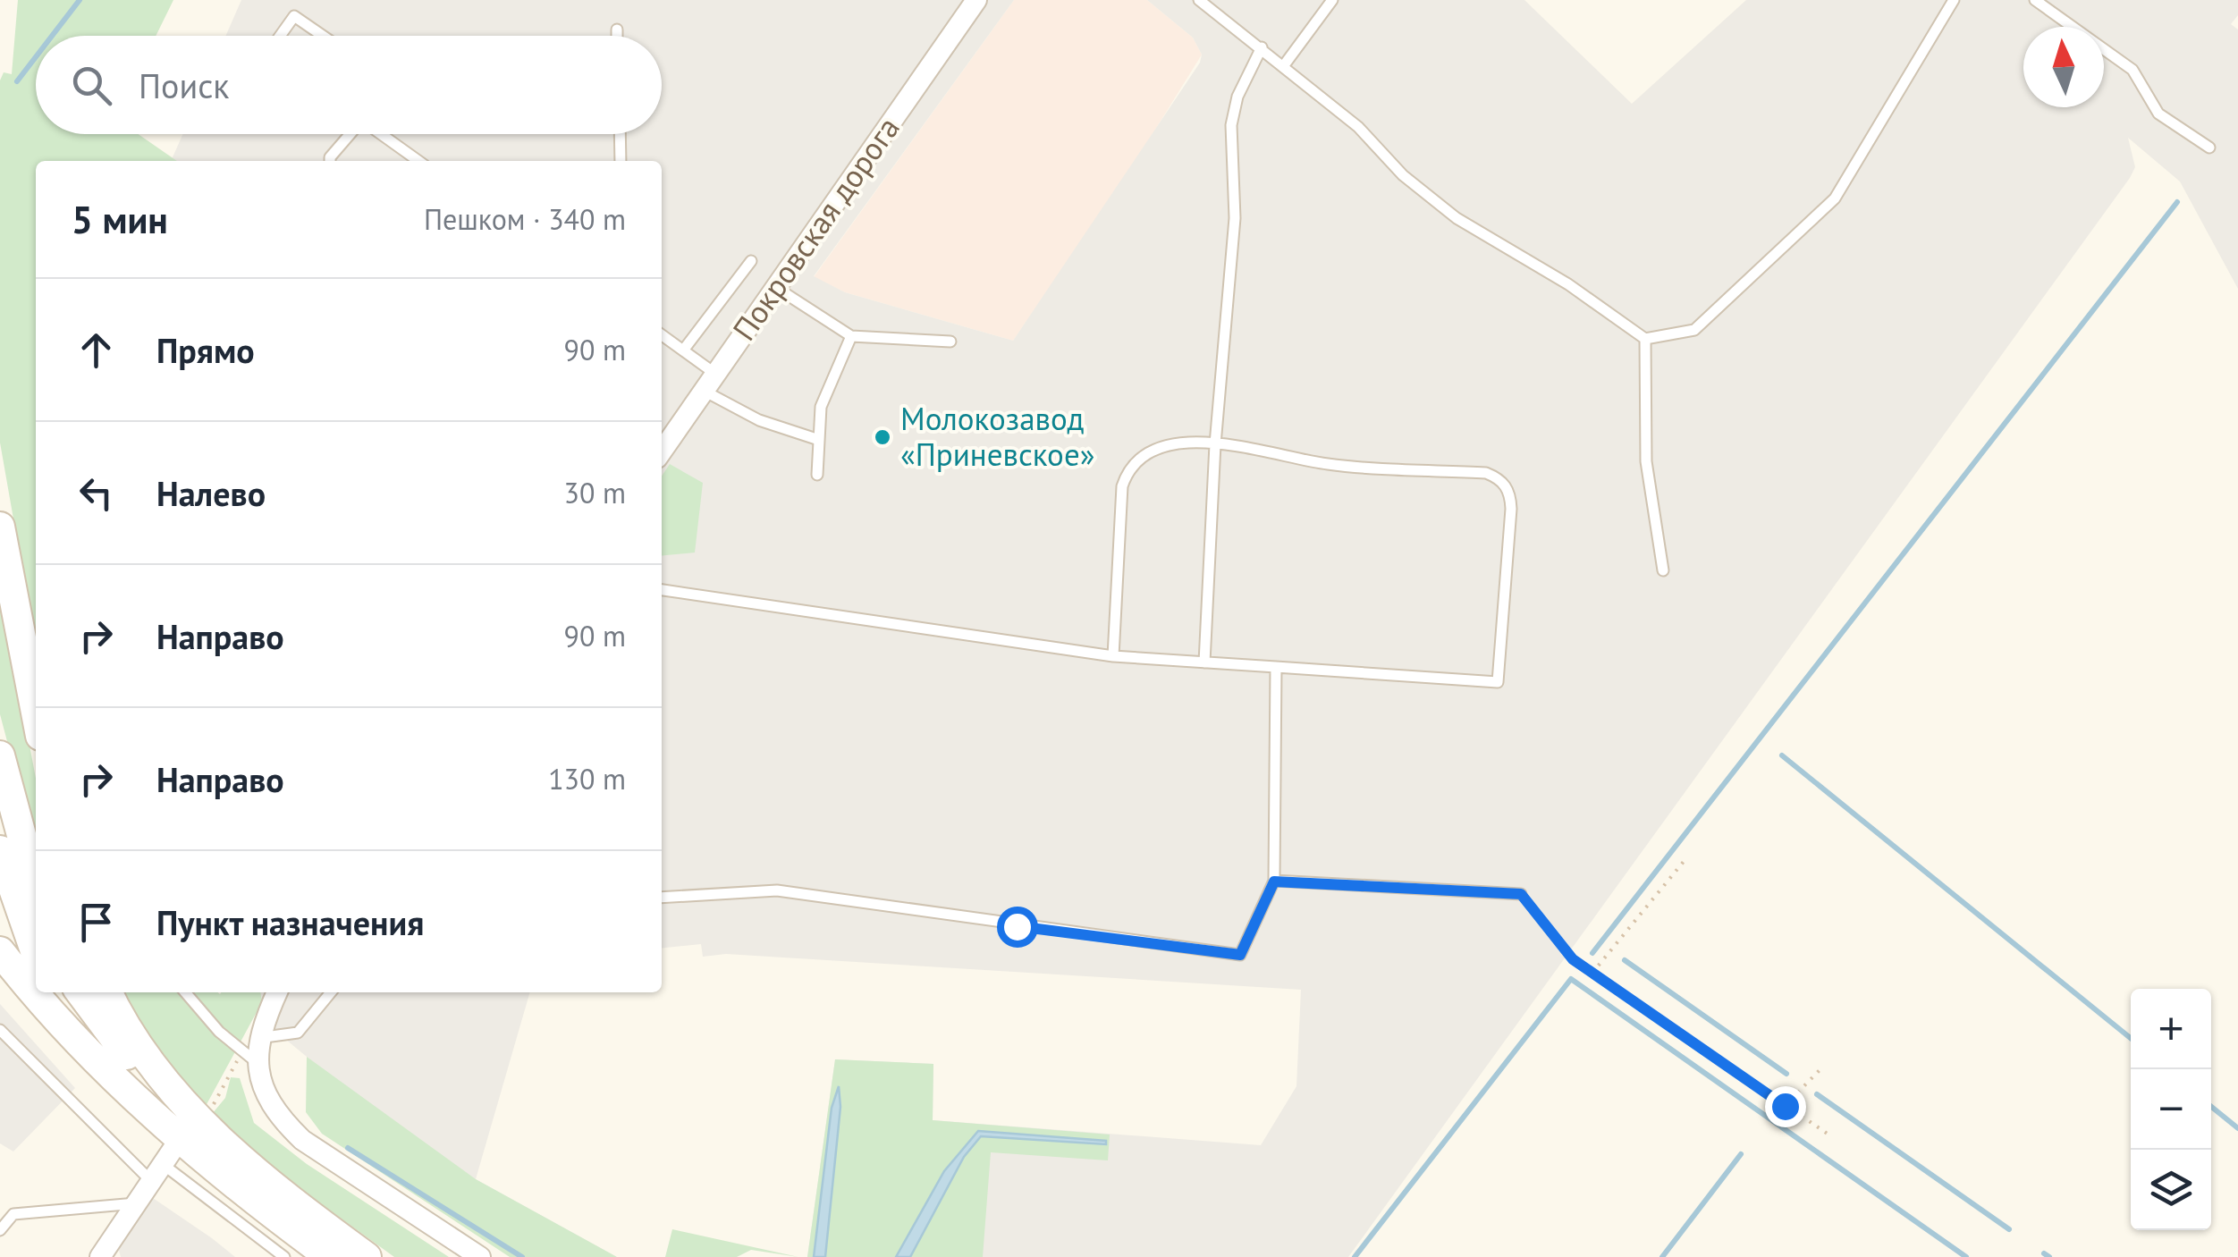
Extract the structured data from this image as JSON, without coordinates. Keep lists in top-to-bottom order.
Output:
{
  "streets": {
    "street": ["Покровская дорога"]
  },
  "places": ["Молокозавод «Приневское»"],
  "north": "top",
  "page": {
    "search": "Поиск",
    "heading": ["5 мин", "Пешком · 340 m"],
    "list": [
      ["Прямо", "90 m"],
      ["Налево", "30 m"],
      ["Направо", "90 m"],
      ["Направо", "130 m"],
      "Пункт назначения"
    ],
    "map_buttons": ["+", "−"]
  }
}
